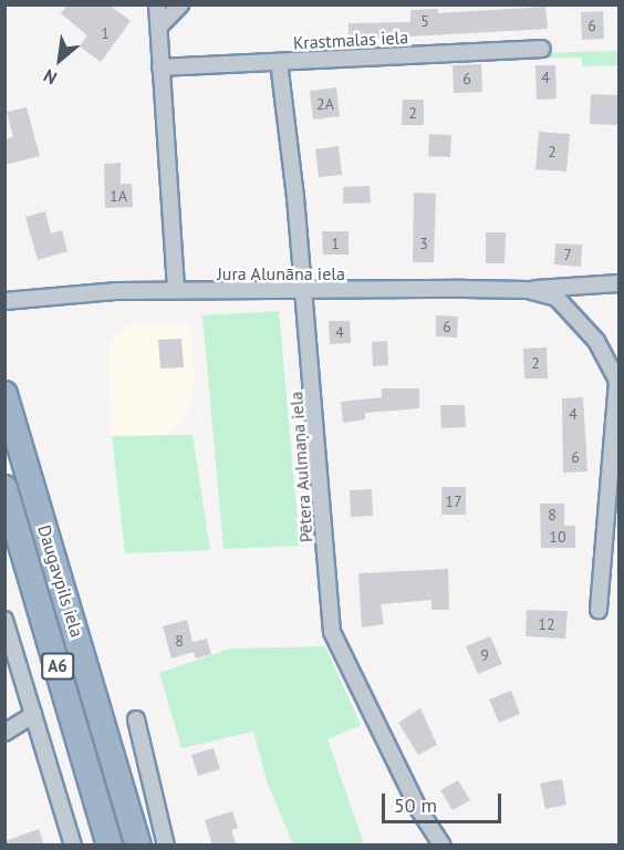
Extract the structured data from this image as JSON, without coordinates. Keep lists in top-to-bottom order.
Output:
{
  "streets": {
    "highway": ["Daugavpils iela", "A6"],
    "street": ["Krastmalas iela", "Jura Alunāna iela", "Pētera Aulmaņa iela"]
  },
  "crossings": [
    ["Krastmalas iela", "Pētera Aulmaņa iela"],
    ["Jura Alunāna iela", "Pētera Aulmaņa iela"]
  ],
  "house_numbers": [
    "5",
    "6",
    "1",
    "4",
    "6",
    "2A",
    "2",
    "2",
    "1A",
    "1",
    "3",
    "7",
    "6",
    "4",
    "2",
    "4",
    "6",
    "17",
    "8",
    "10",
    "12",
    "8",
    "9"
  ],
  "scale_bar": "50 m",
  "north": "bottom left"
}
